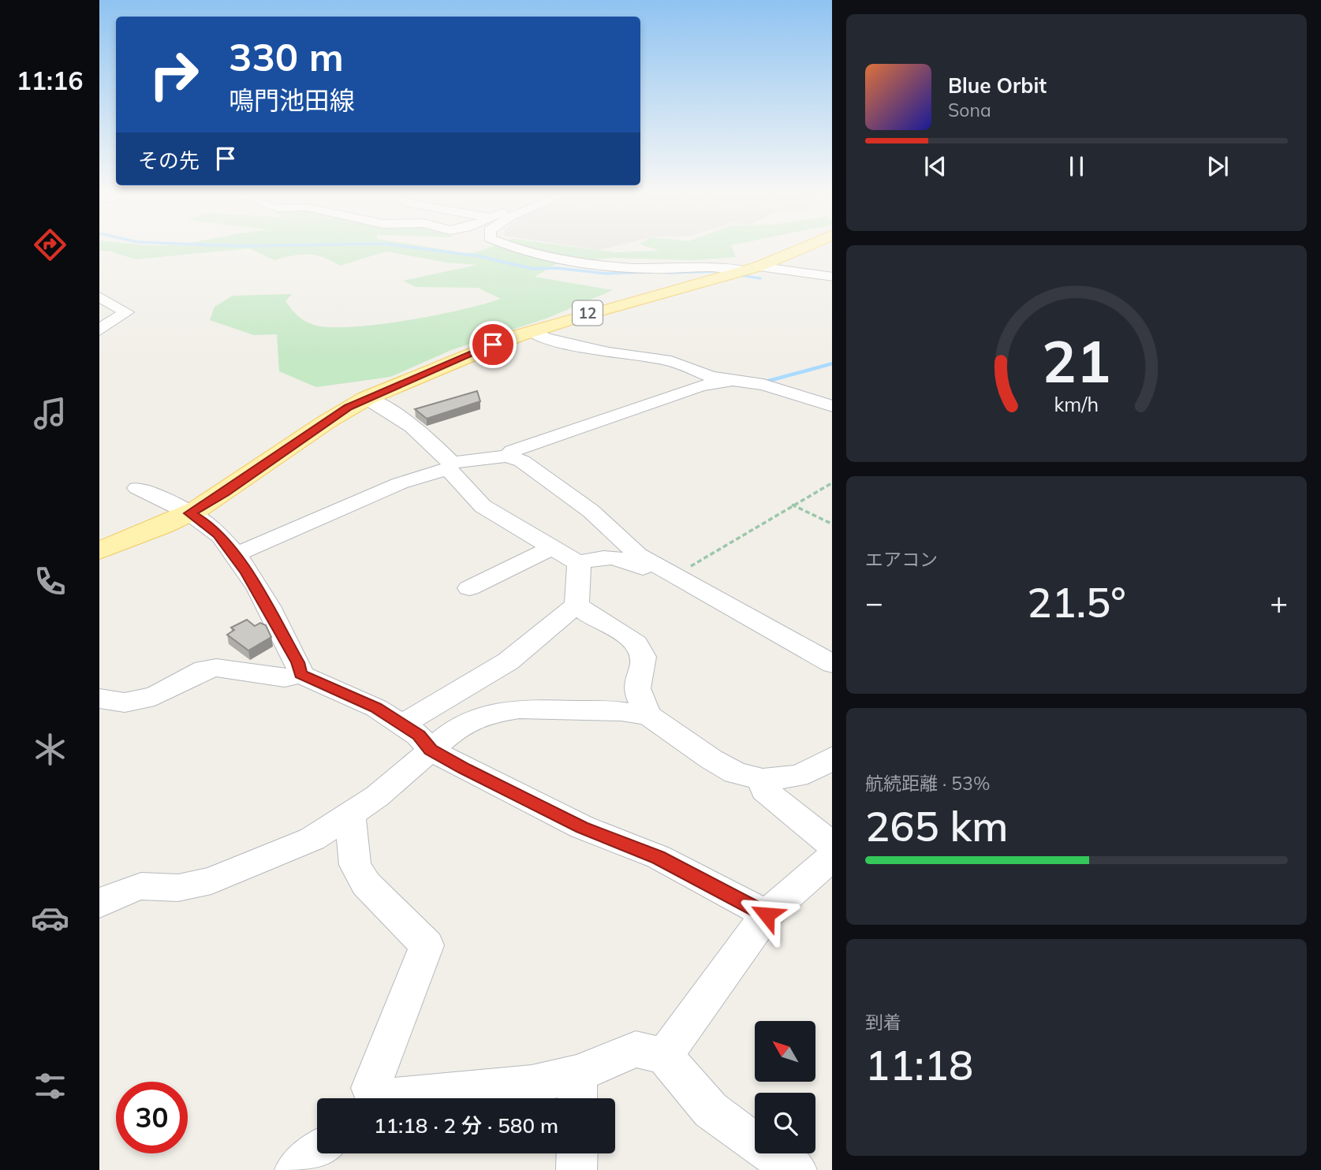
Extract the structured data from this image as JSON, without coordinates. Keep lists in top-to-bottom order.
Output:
{
  "streets": {
    "main road": ["12"]
  },
  "north": "top left",
  "page": {
    "tabs": "11:16",
    "turn": ["330 m", "鳴門池田線"],
    "song": ["Blue Orbit", "Sona"],
    "then": "その先",
    "tile": [
      "エアコン",
      ["航続距離 · 53%", "265 km"],
      ["到着", "11:18"]
    ],
    "heat": ["−", "21.5°", "+"],
    "limit": "30",
    "trip": "11:18 · 2 分 · 580 m",
    "gauge": ["21", "km/h"]
  }
}
